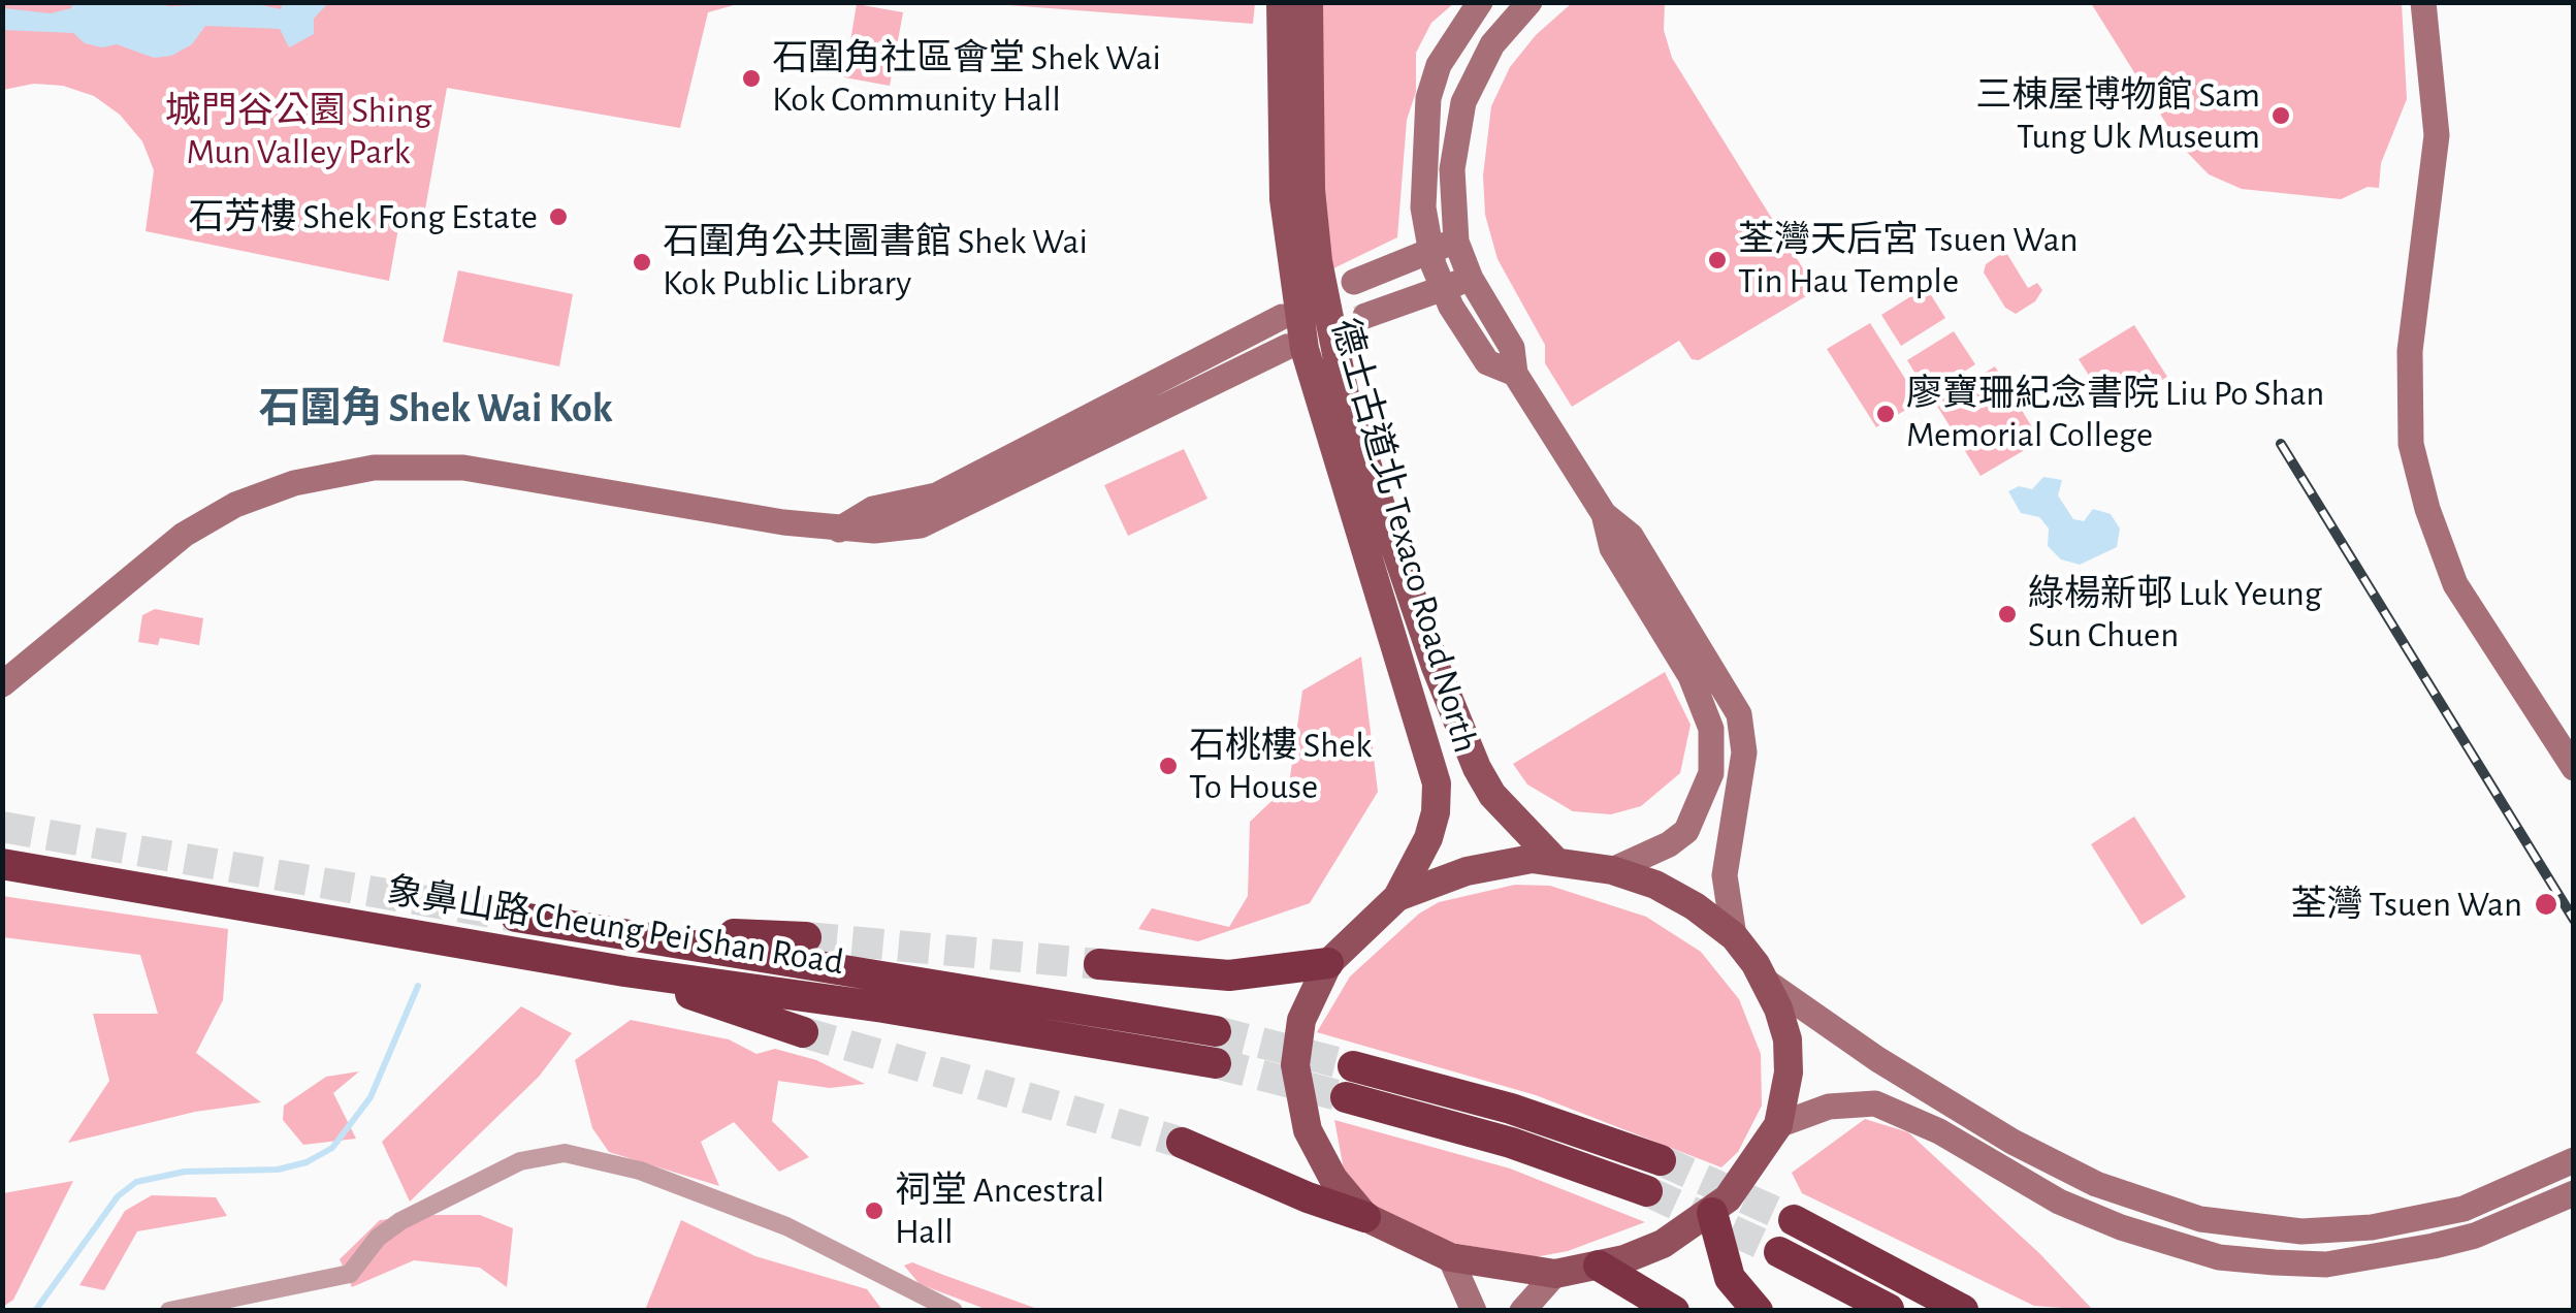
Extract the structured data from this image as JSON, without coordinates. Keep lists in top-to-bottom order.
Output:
{
  "streets": {
    "highway": ["象鼻山路 Cheung Pei Shan Road"],
    "main road": ["德士古道北 Texaco Road North"]
  },
  "districts": ["石圍角 Shek Wai Kok"],
  "parks": ["城門谷公園 Shing Mun Valley Park"],
  "places": [
    "石圍角社區會堂 Shek Wai Kok Community Hall",
    "三棟屋博物館 Sam Tung Uk Museum",
    "石芳樓 Shek Fong Estate",
    "荃灣天后宮 Tsuen Wan Tin Hau Temple",
    "石圍角公共圖書館 Shek Wai Kok Public Library",
    "廖寶珊紀念書院 Liu Po Shan Memorial College",
    "綠楊新邨 Luk Yeung Sun Chuen",
    "石桃樓 Shek To House",
    "荃灣 Tsuen Wan",
    "祠堂 Ancestral Hall"
  ]
}
